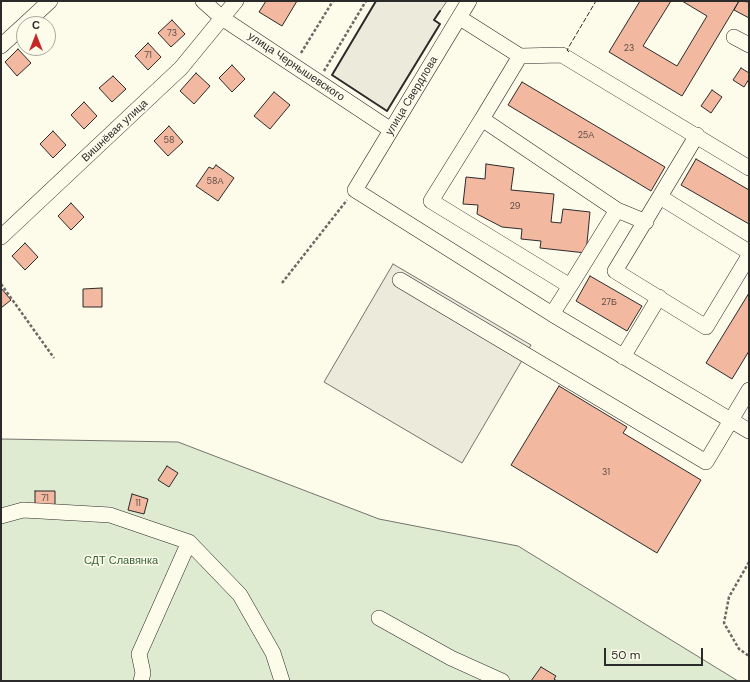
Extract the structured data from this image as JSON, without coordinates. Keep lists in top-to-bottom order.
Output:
{
  "streets": {
    "street": ["улица Чернышевского", "улица Свердлова", "Вишнёвая улица"]
  },
  "crossings": [
    ["улица Чернышевского", "улица Свердлова"],
    ["улица Чернышевского", "Вишнёвая улица"]
  ],
  "parks": ["СДТ Славянка"],
  "house_numbers": [
    "73",
    "23",
    "71",
    "25А",
    "58",
    "58А",
    "29",
    "27Б",
    "31",
    "71",
    "11"
  ],
  "scale_bar": "50 m",
  "north": "top"
}
